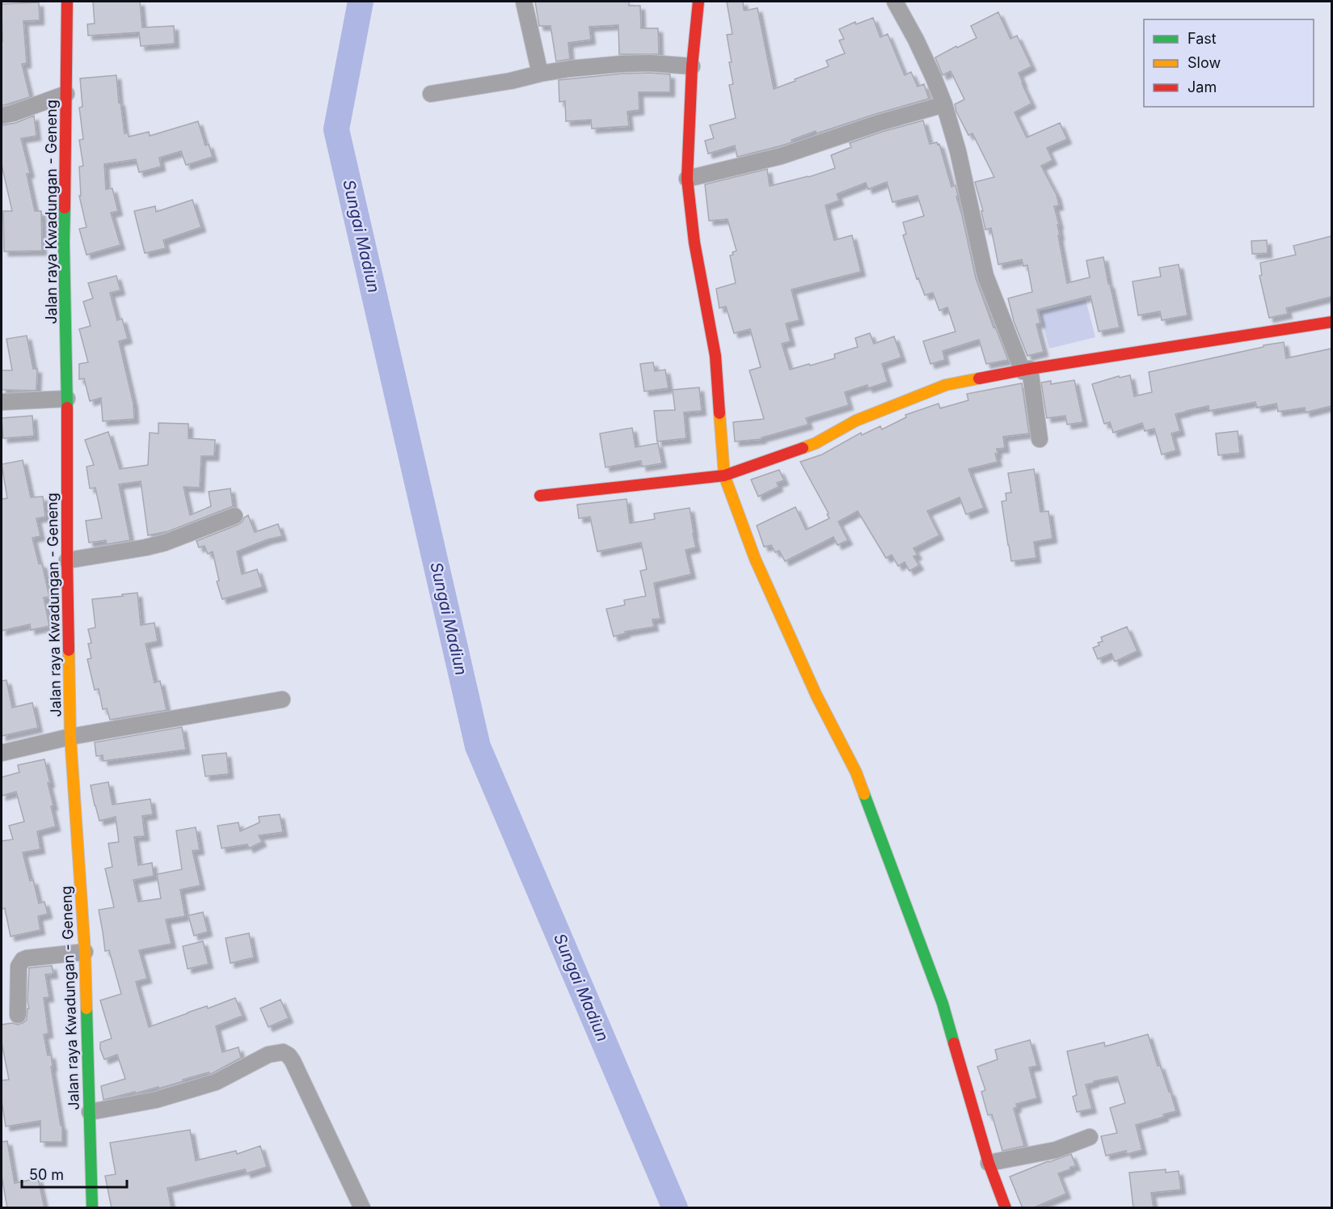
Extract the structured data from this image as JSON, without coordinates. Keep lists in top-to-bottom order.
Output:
{
  "streets": {
    "street": ["Jalan raya Kwadungan - Geneng"]
  },
  "water": ["Sungai Madiun"],
  "legend": ["Fast", "Slow", "Jam"],
  "scale_bar": "50 m"
}
